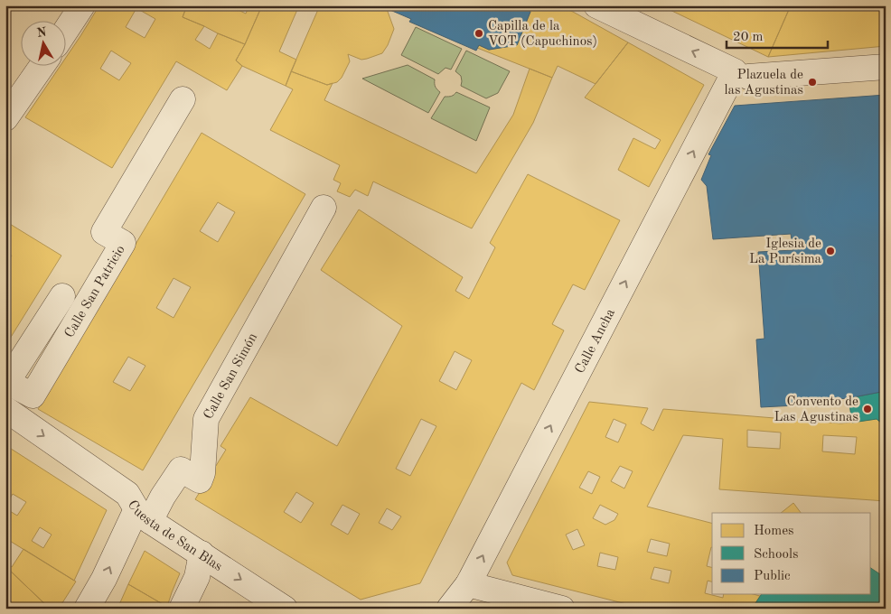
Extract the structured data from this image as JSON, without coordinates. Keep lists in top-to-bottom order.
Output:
{
  "streets": {
    "street": [
      "Calle San Patricio",
      "Calle Ancha",
      "Calle San Simón",
      "Cuesta de San Blas"
    ]
  },
  "crossings": [
    ["Calle San Simón", "Cuesta de San Blas"]
  ],
  "one_way": ["Calle Ancha", "Cuesta de San Blas"],
  "places": [
    "Capilla de la VOT (Capuchinos)",
    "Plazuela de las Agustinas",
    "Iglesia de La Purísima",
    "Convento de Las Agustinas"
  ],
  "legend": ["Homes", "Schools", "Public"],
  "scale_bar": "20 m",
  "north": "top"
}
